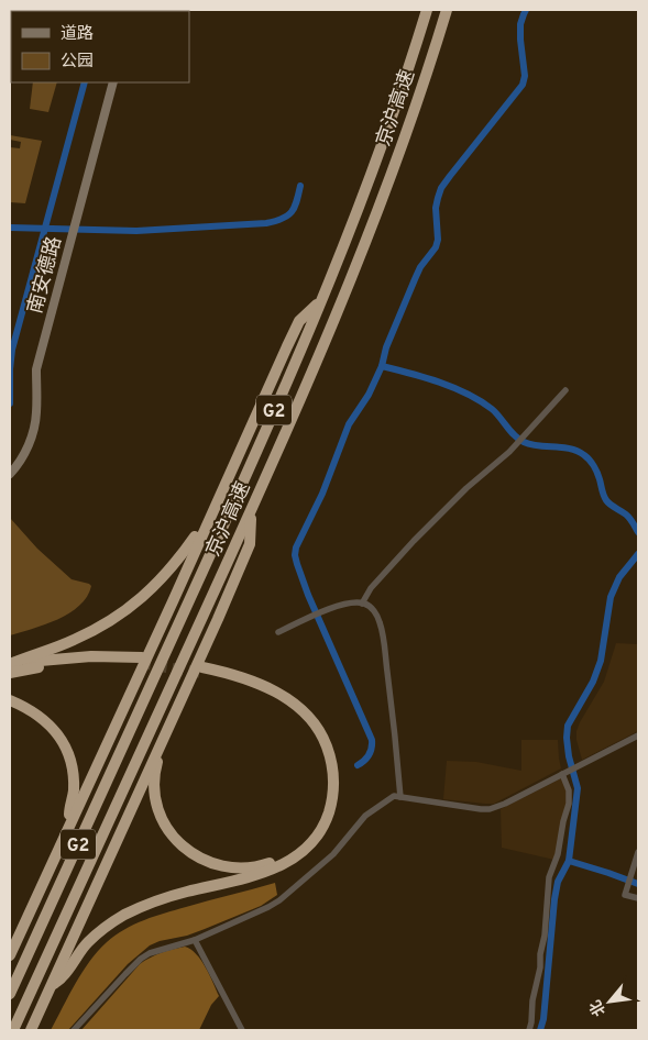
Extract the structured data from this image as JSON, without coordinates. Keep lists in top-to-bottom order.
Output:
{
  "streets": {
    "highway": ["京沪高速", "G2"],
    "street": ["南安德路"]
  },
  "legend": ["道路", "公园"],
  "north": "bottom left"
}
